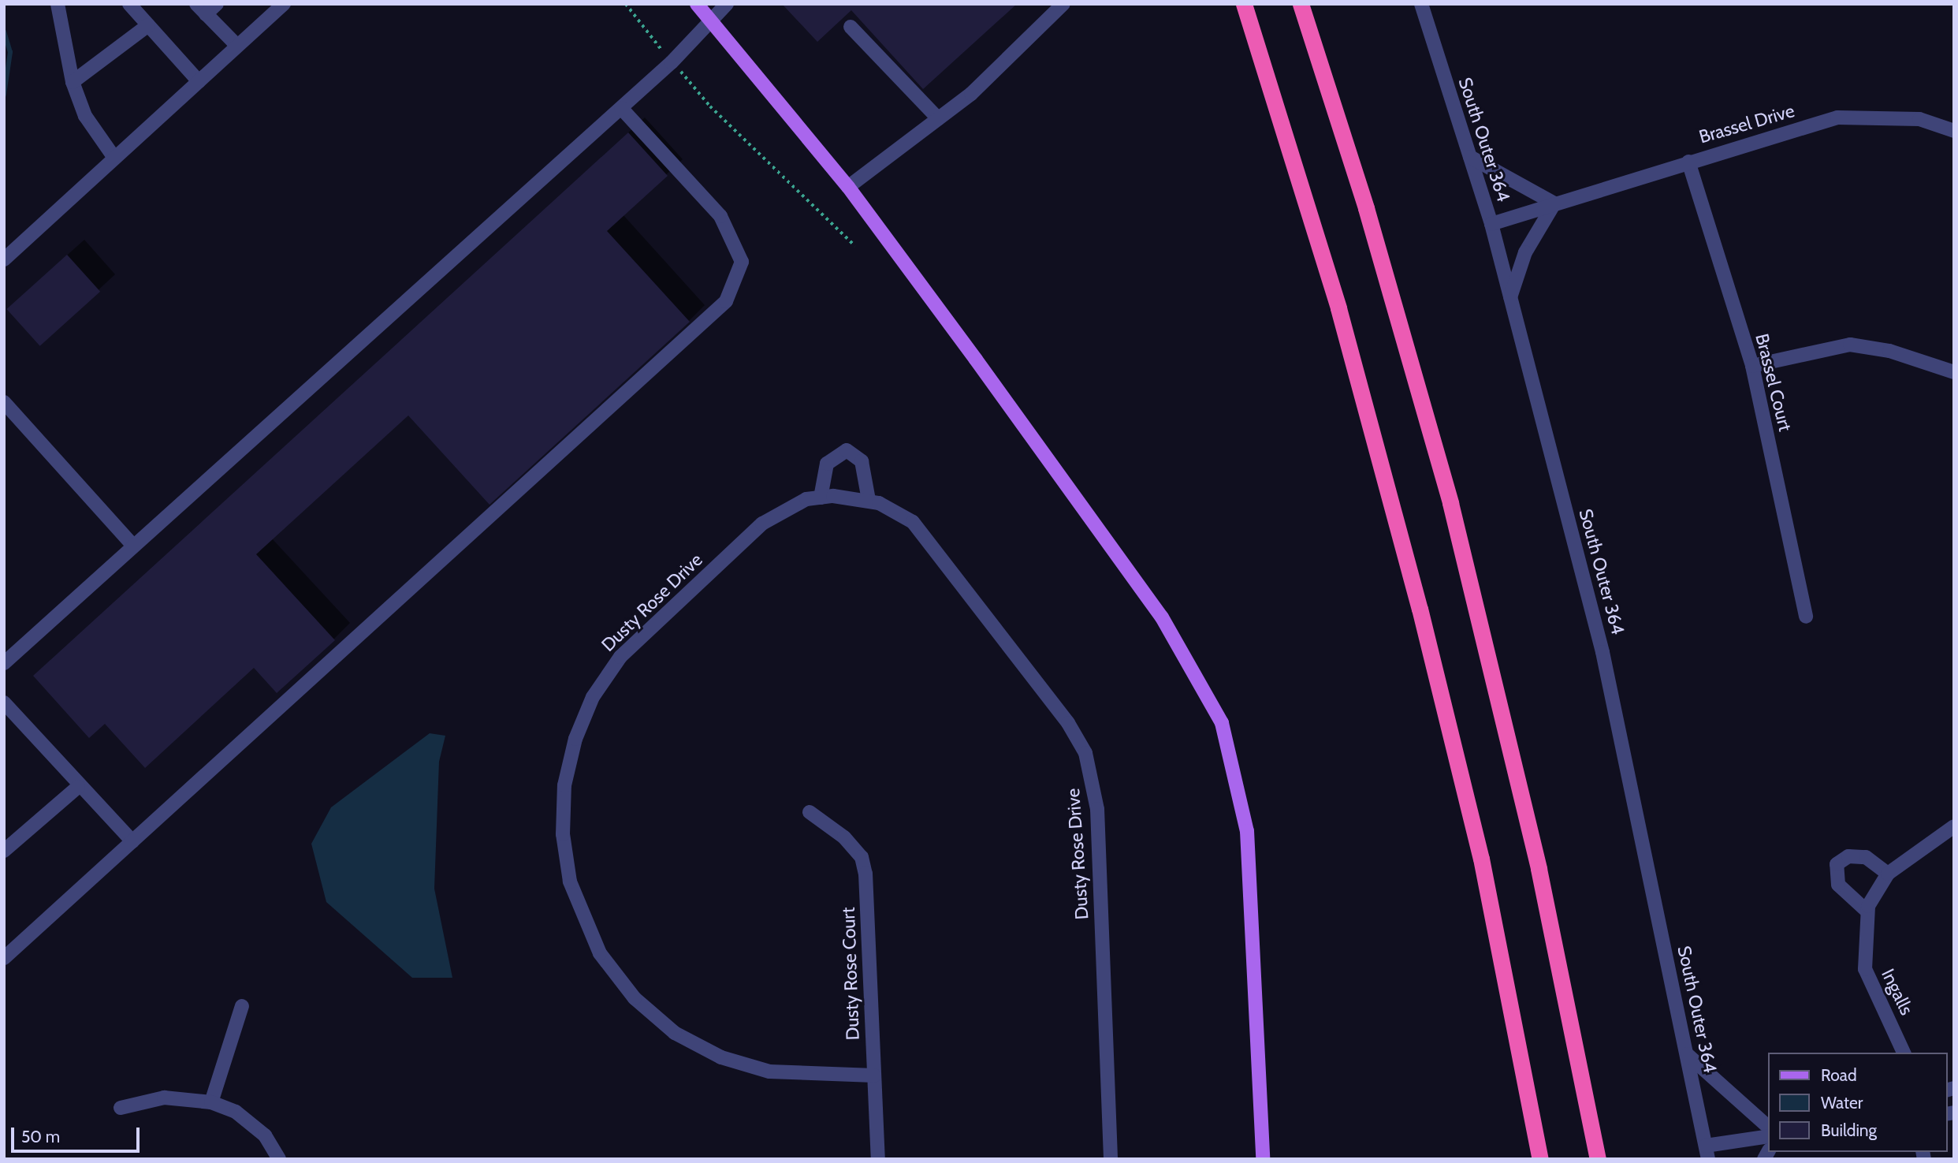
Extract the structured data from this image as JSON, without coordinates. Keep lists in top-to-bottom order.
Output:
{
  "streets": {
    "street": [
      "Brassel Drive",
      "South Outer 364",
      "Brassel Court",
      "Dusty Rose Drive",
      "Dusty Rose Court",
      "Ingalls"
    ]
  },
  "crossings": [
    ["Brassel Drive", "South Outer 364"],
    ["Brassel Drive", "Brassel Court"],
    ["Dusty Rose Drive", "Dusty Rose Court"]
  ],
  "legend": ["Road", "Water", "Building"],
  "scale_bar": "50 m"
}
